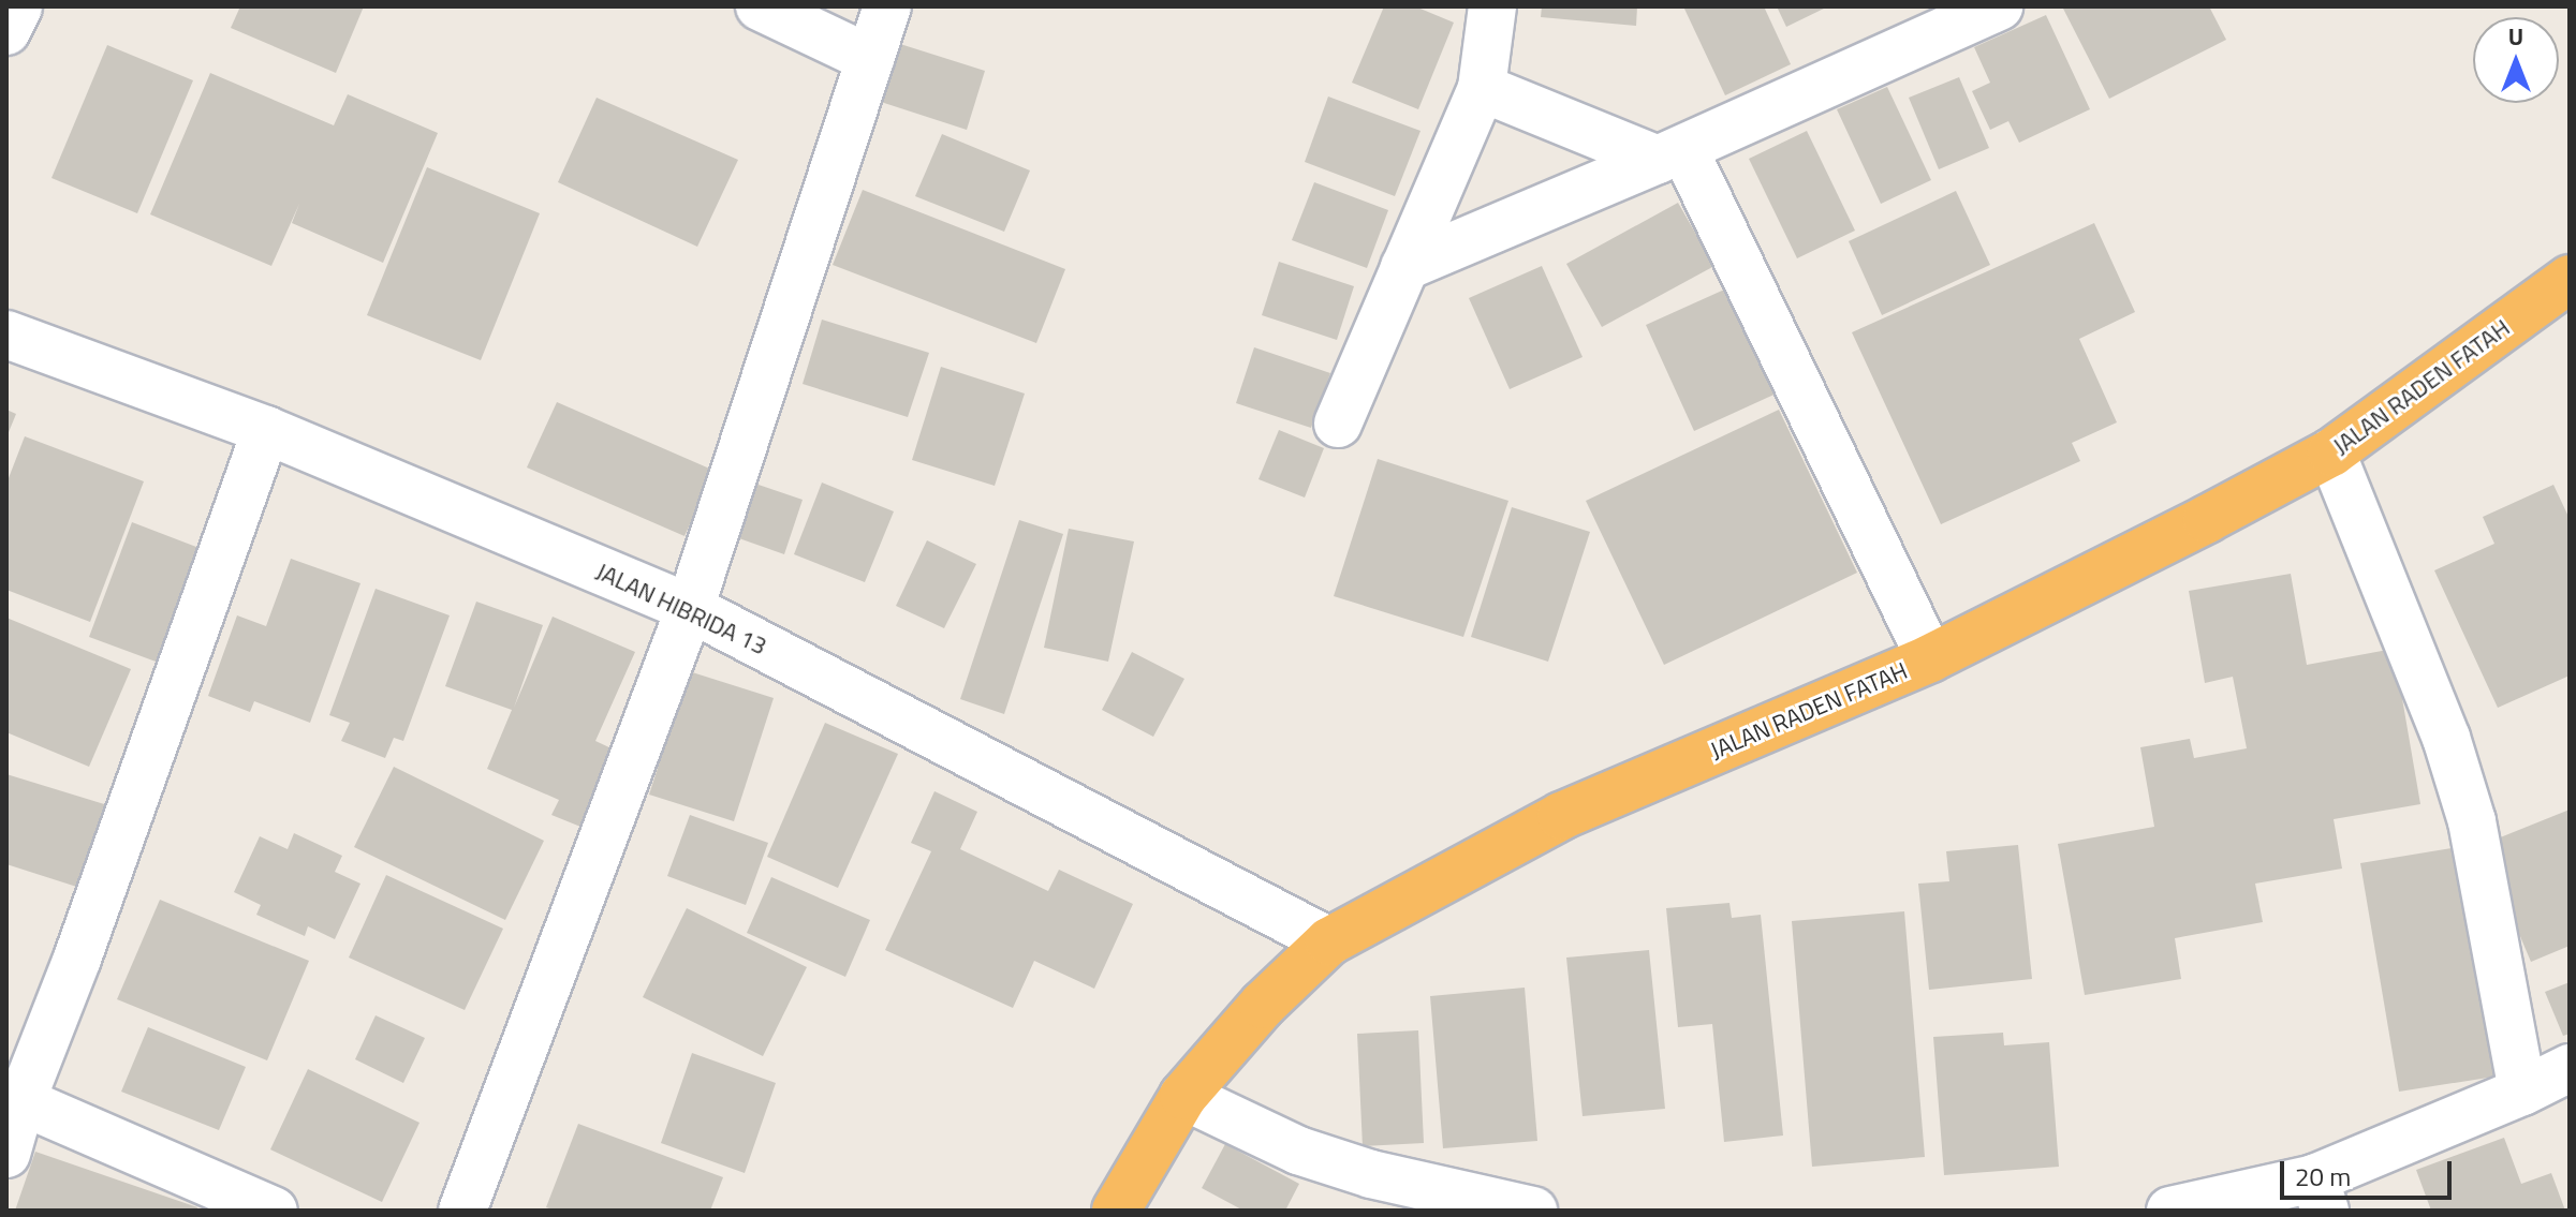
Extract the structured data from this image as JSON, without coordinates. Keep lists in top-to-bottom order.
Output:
{
  "streets": {
    "highway": ["JALAN RADEN FATAH"],
    "street": ["JALAN HIBRIDA 13"]
  },
  "crossings": [
    ["JALAN RADEN FATAH", "JALAN HIBRIDA 13"]
  ],
  "scale_bar": "20 m",
  "north": "top"
}
